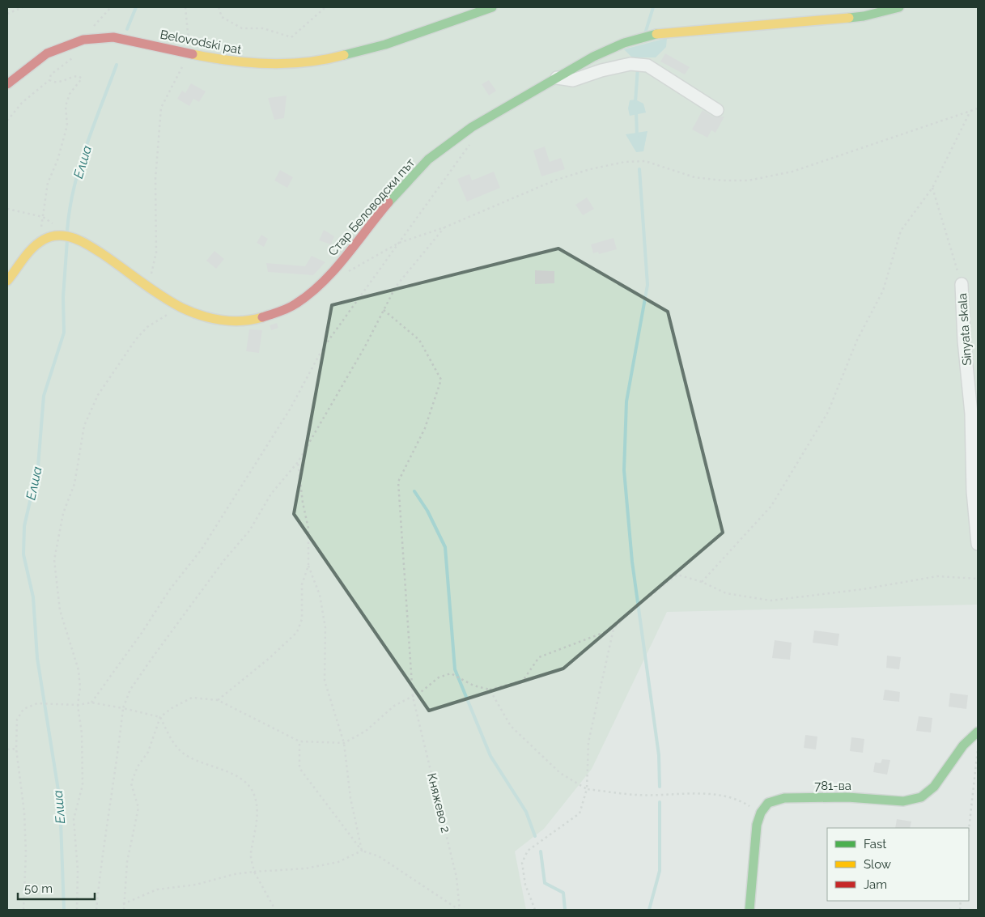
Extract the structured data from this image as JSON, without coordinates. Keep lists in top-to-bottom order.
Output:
{
  "streets": {
    "street": [
      "Belovodski pat",
      "Стар Беловодски път",
      "Sinyata skala",
      "781-ва"
    ],
    "path": ["Княжево 2"]
  },
  "water": ["Елша"],
  "legend": ["Fast", "Slow", "Jam"],
  "scale_bar": "50 m"
}
